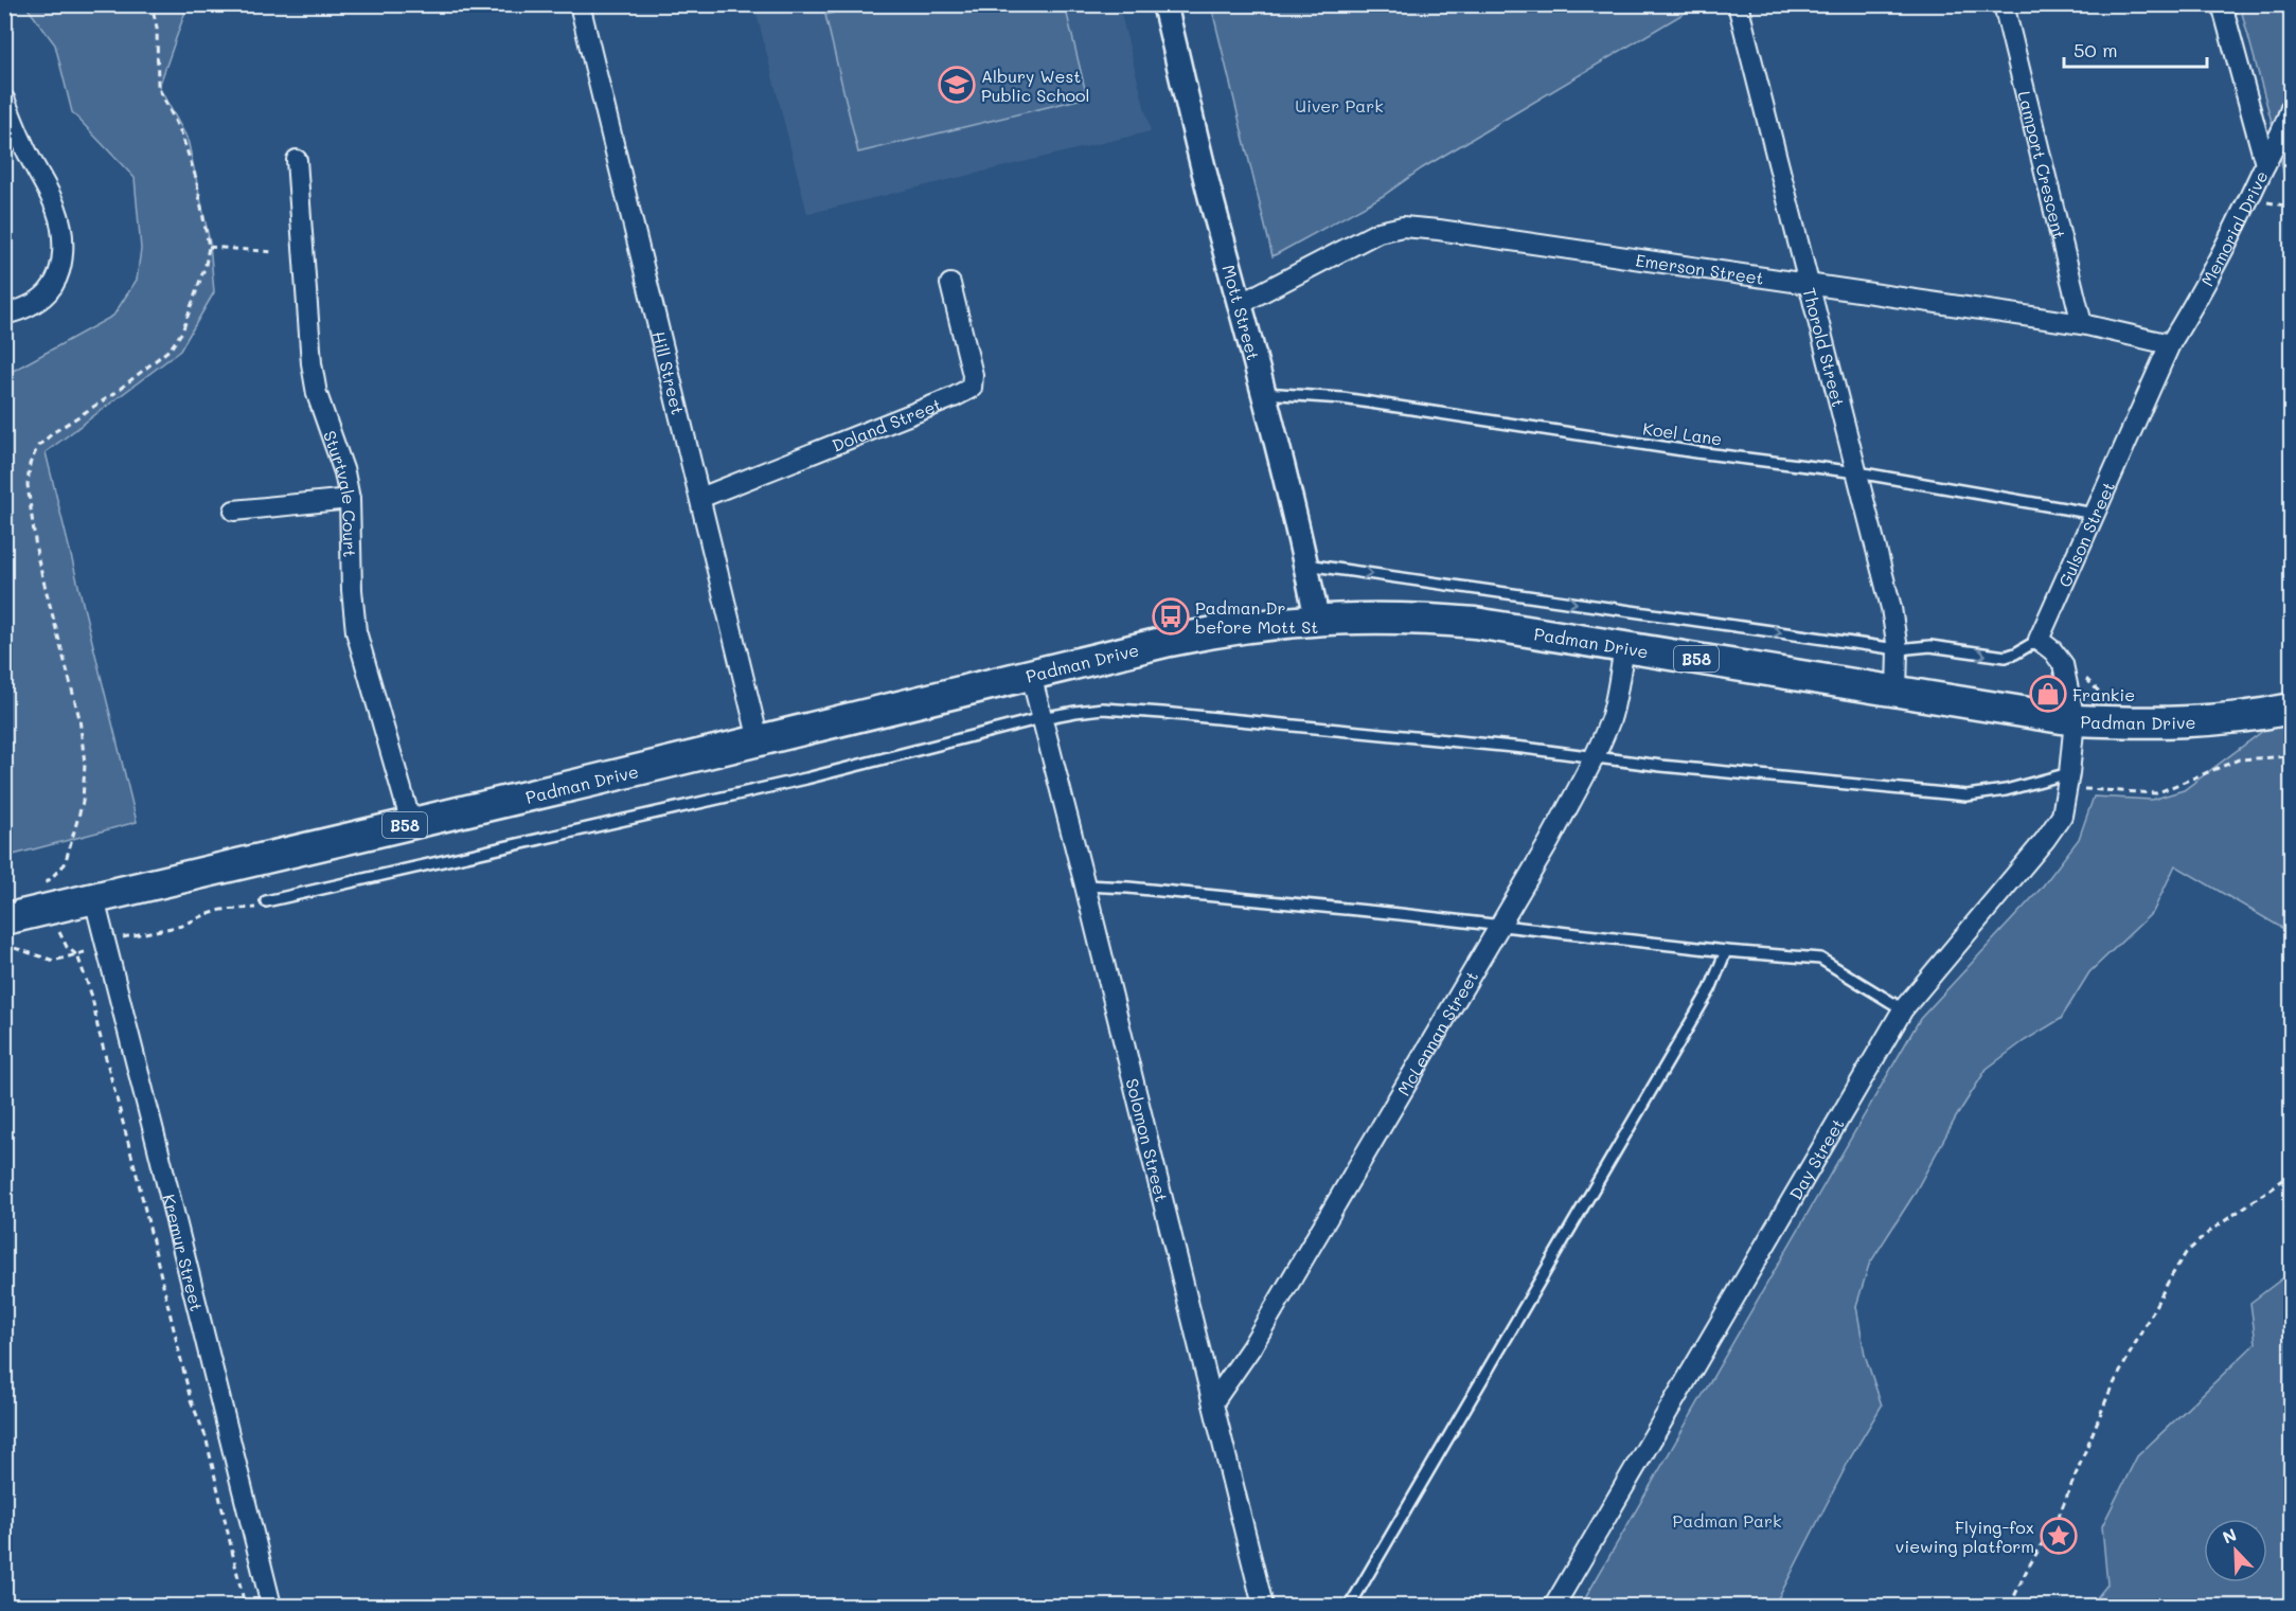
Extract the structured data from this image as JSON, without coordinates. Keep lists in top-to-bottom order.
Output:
{
  "streets": {
    "main road": ["Padman Drive", "B58"],
    "street": [
      "Lamport Crescent",
      "Memorial Drive",
      "Emerson Street",
      "Mott Street",
      "Thorold Street",
      "Hill Street",
      "Doland Street",
      "Sturtvale Court",
      "Gulson Street",
      "McLennan Street",
      "Solomon Street",
      "Day Street",
      "Kremur Street"
    ],
    "lane": ["Koel Lane"]
  },
  "crossings": [
    ["Lamport Crescent", "Emerson Street"],
    ["Memorial Drive", "Emerson Street"],
    ["Memorial Drive", "Gulson Street"],
    ["Emerson Street", "Mott Street"],
    ["Emerson Street", "Thorold Street"],
    ["Emerson Street", "Gulson Street"],
    ["Mott Street", "Koel Lane"],
    ["Mott Street", "Padman Drive"],
    ["Thorold Street", "Koel Lane"],
    ["Thorold Street", "Padman Drive"],
    ["Hill Street", "Doland Street"],
    ["Hill Street", "Padman Drive"],
    ["Koel Lane", "Gulson Street"],
    ["Sturtvale Court", "Padman Drive"],
    ["Padman Drive", "McLennan Street"],
    ["Padman Drive", "Solomon Street"],
    ["Padman Drive", "Day Street"],
    ["Padman Drive", "Kremur Street"],
    ["McLennan Street", "Solomon Street"]
  ],
  "parks": ["Uiver Park", "Padman Park"],
  "places": {
    "school or university": ["Albury West Public School"],
    "bus stop": ["Padman Dr before Mott St"],
    "shop": ["Frankie"],
    "place": ["Flying-fox viewing platform"]
  },
  "scale_bar": "50 m",
  "north": "top left"
}
